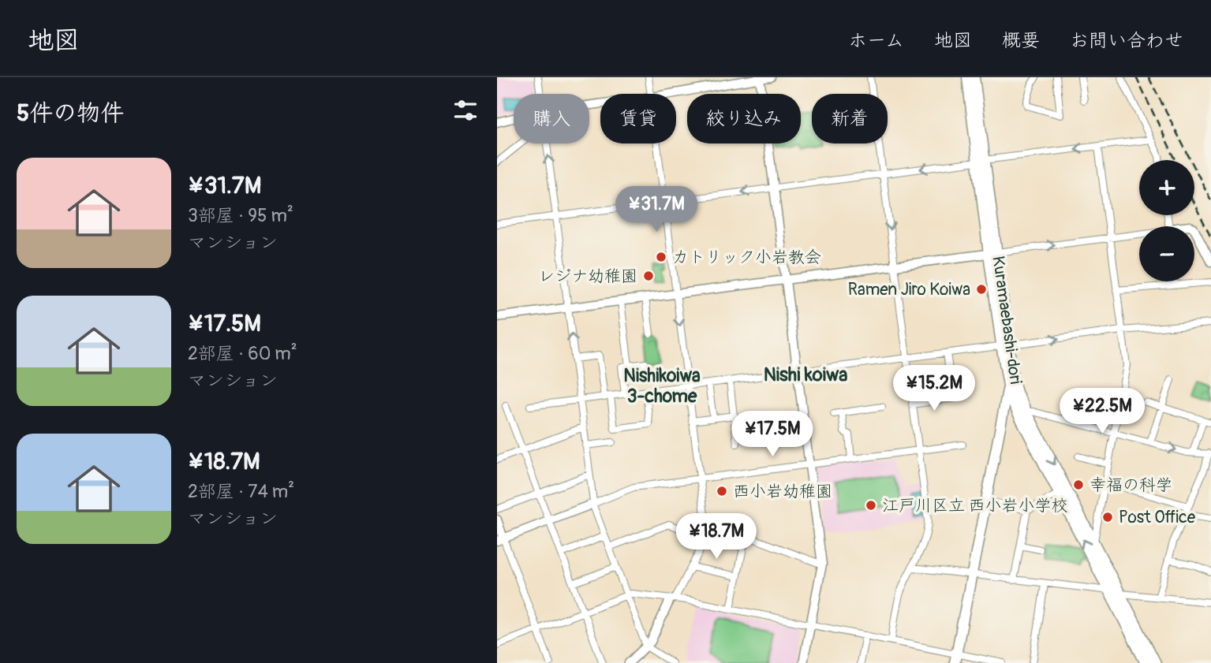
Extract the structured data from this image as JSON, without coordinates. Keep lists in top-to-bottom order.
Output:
{
  "streets": {
    "main road": ["Kuramaebashi-dori"]
  },
  "districts": ["Nishi koiwa", "Nishikoiwa 3-chome"],
  "places": [
    "カトリック小岩教会",
    "レジナ幼稚園",
    "Ramen Jiro Koiwa",
    "幸福の科学",
    "西小岩幼稚園",
    "江戸川区立 西小岩小学校",
    "Post Office"
  ],
  "page": {
    "header": "地図",
    "nav": [
      "ホーム",
      "地図",
      "概要",
      "お問い合わせ"
    ],
    "heading": "5件の物件",
    "chip": [
      "購入",
      "賃貸",
      "絞り込み",
      "新着"
    ],
    "list": [
      {
        "name": "¥31.7M",
        "note": "3部屋 · 95 m² · マンション"
      },
      {
        "name": "¥17.5M",
        "note": "2部屋 · 60 m² · マンション"
      },
      {
        "name": "¥18.7M",
        "note": "2部屋 · 74 m² · マンション"
      }
    ],
    "map_buttons": ["+", "−"],
    "price": [
      "¥31.7M",
      "¥15.2M",
      "¥22.5M",
      "¥17.5M",
      "¥18.7M"
    ]
  }
}
